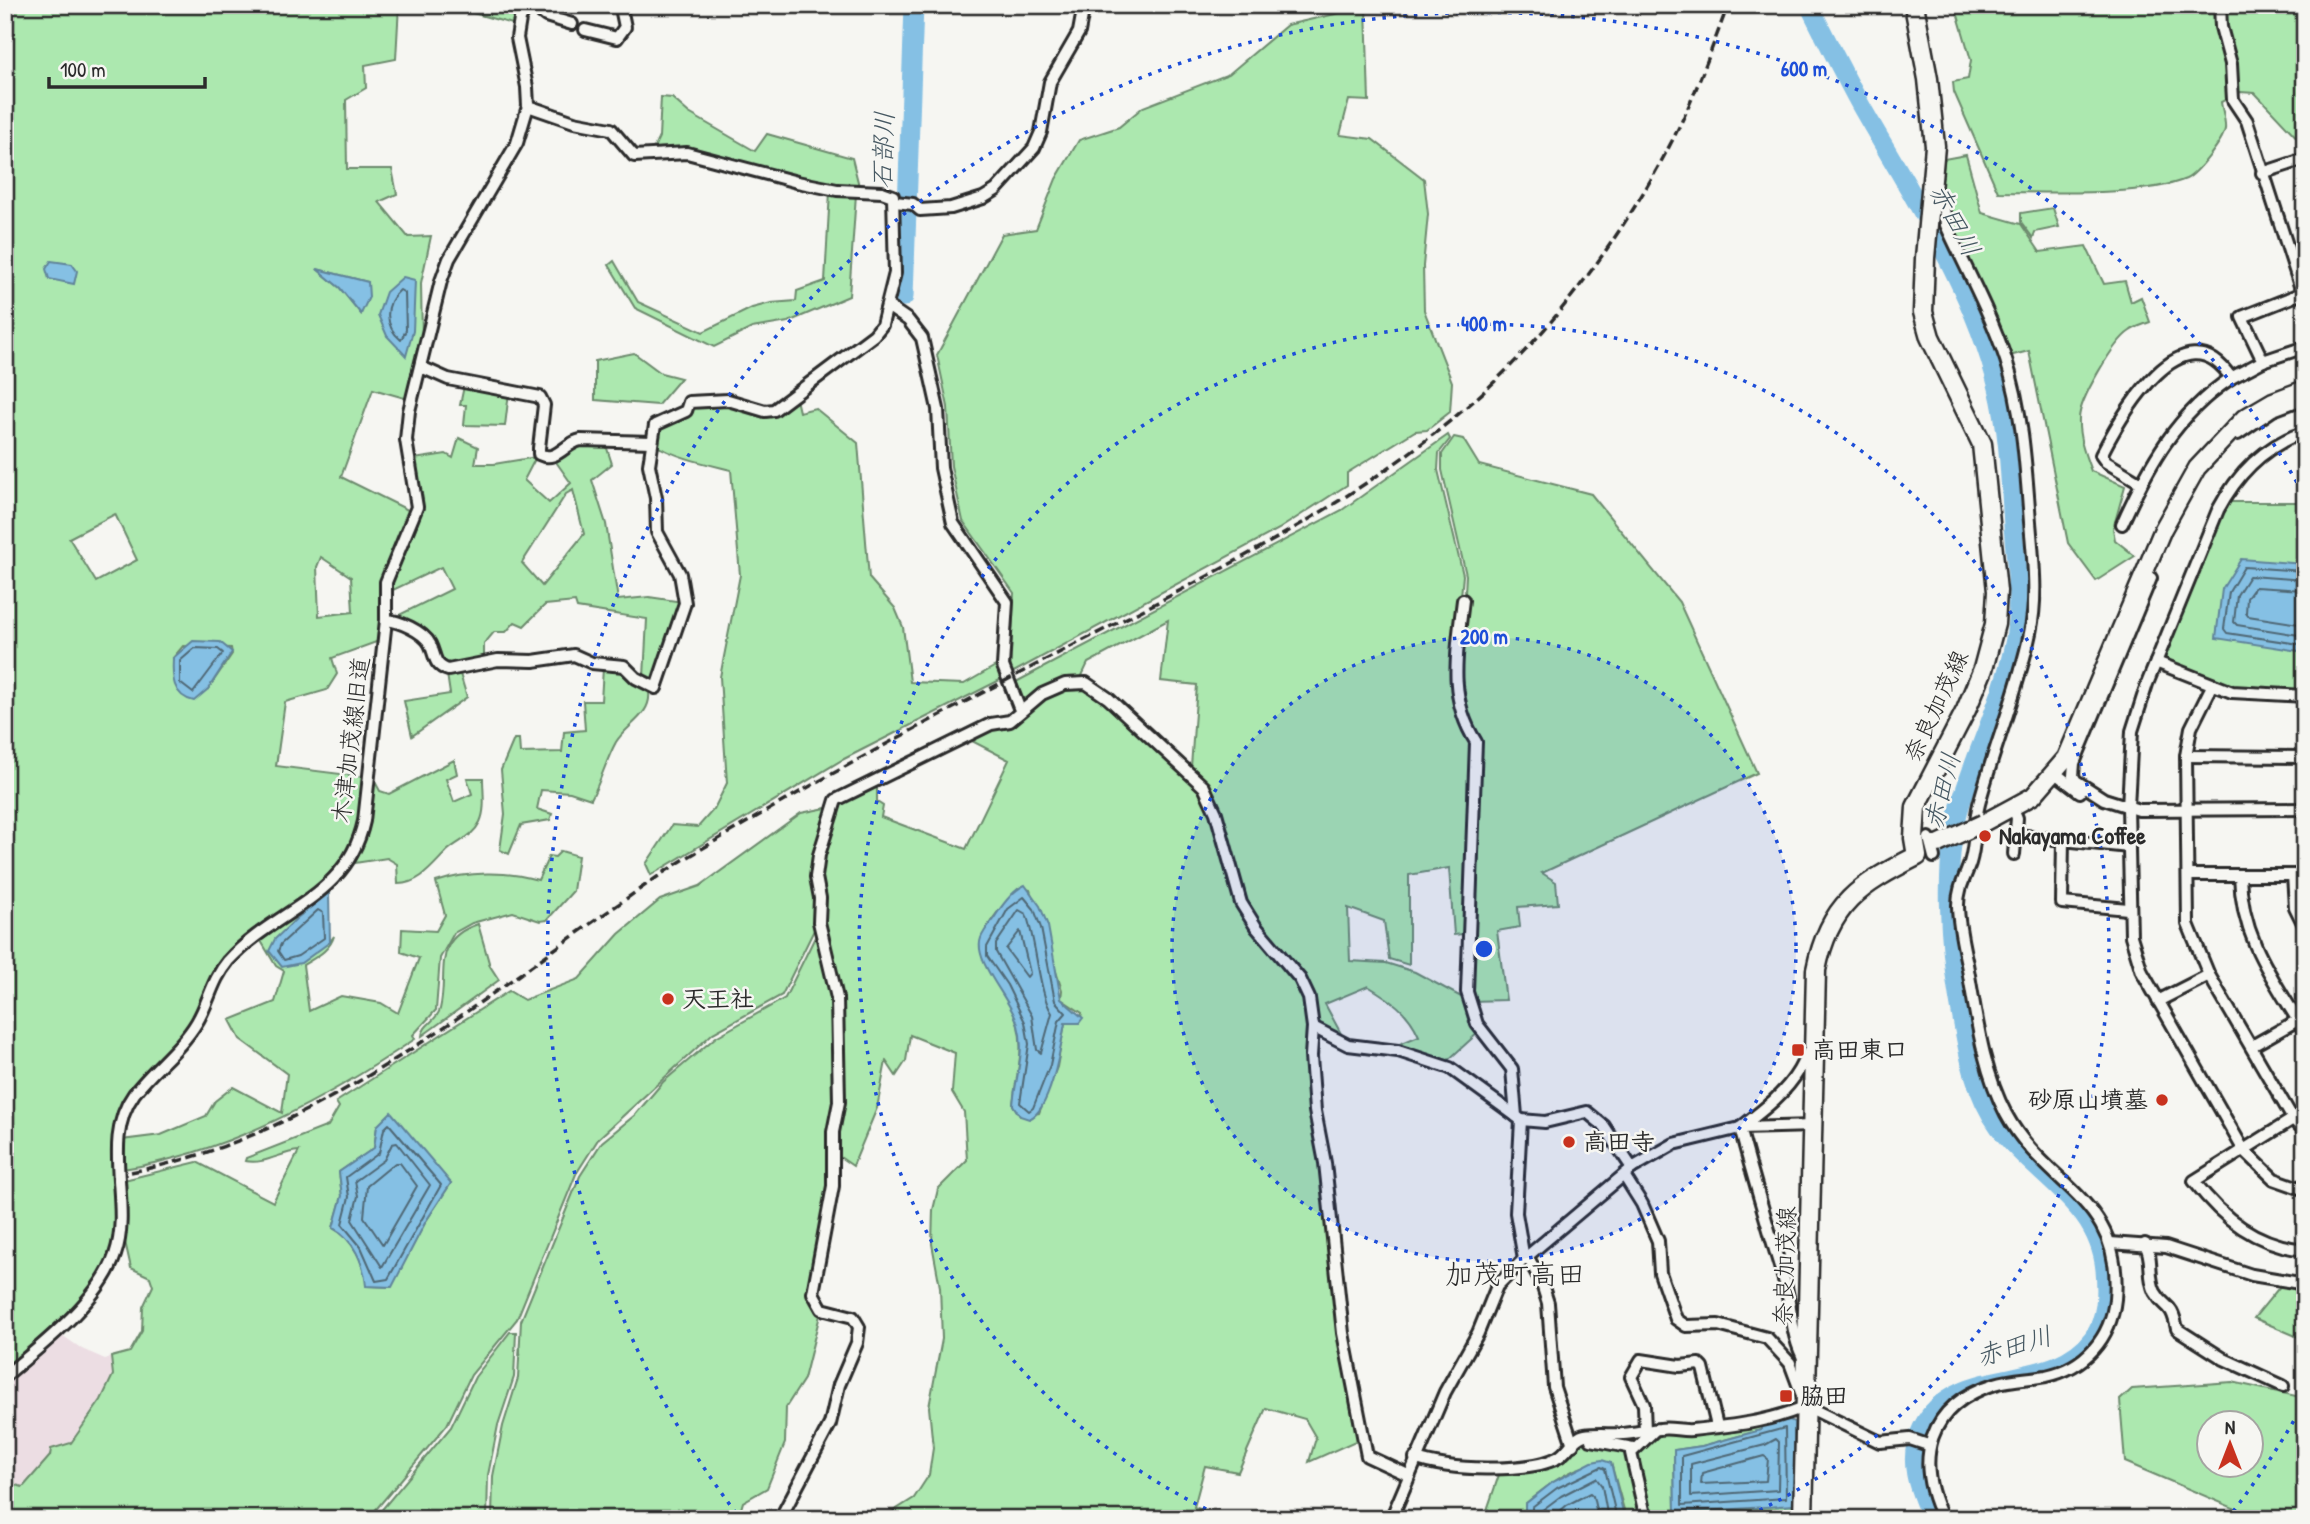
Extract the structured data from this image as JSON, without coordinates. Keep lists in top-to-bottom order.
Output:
{
  "streets": {
    "main road": ["奈良加茂線"],
    "street": ["木津加茂線旧道"]
  },
  "districts": ["加茂町高田"],
  "water": ["石部川", "赤田川"],
  "places": {
    "other": [
      "Nakayama Coffee",
      "天王社",
      "砂原山墳墓",
      "高田寺"
    ],
    "transit": ["高田東口", "脇田"]
  },
  "scale_bar": "100 m",
  "north": "top",
  "rings": ["600 m", "400 m", "200 m"]
}
